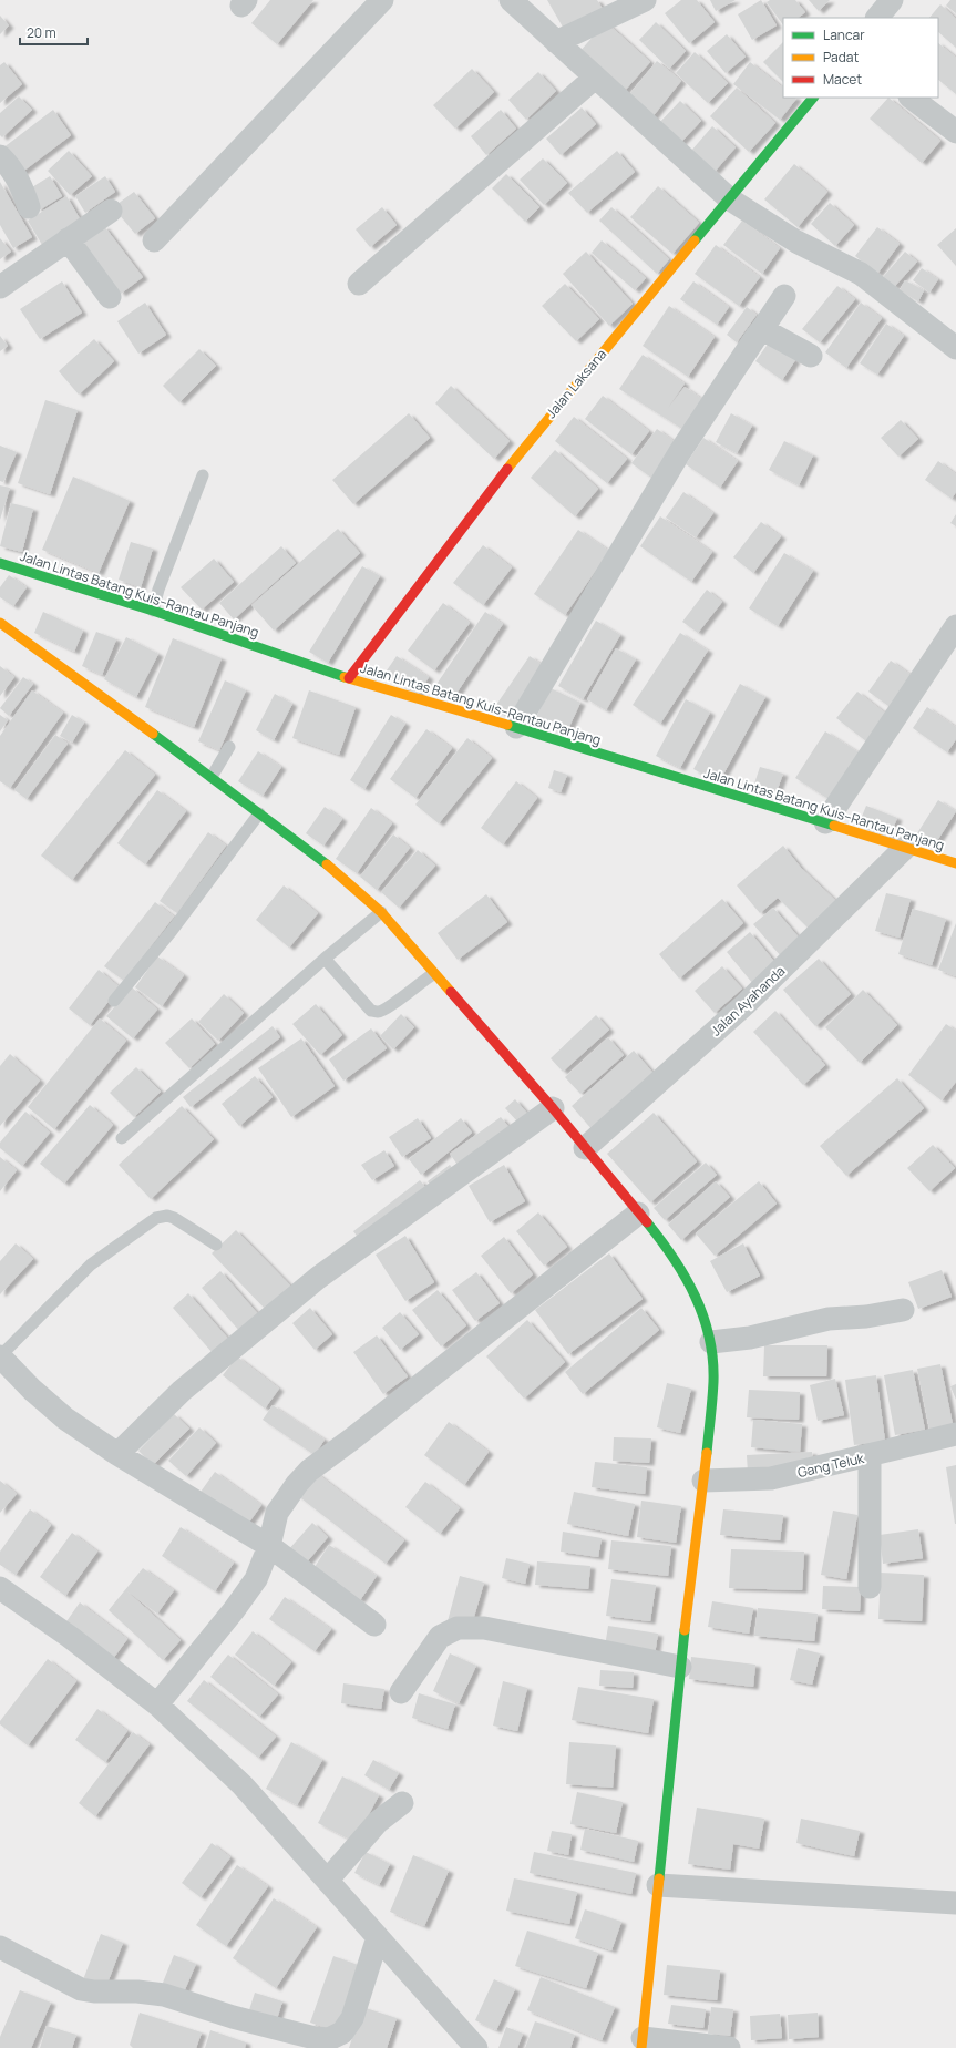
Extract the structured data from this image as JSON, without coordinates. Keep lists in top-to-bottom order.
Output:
{
  "streets": {
    "street": [
      "Jalan Laksana",
      "Jalan Lintas Batang Kuis–Rantau Panjang",
      "Jalan Ayahanda",
      "Gang Teluk"
    ]
  },
  "crossings": [
    ["Jalan Laksana", "Jalan Lintas Batang Kuis–Rantau Panjang"],
    ["Jalan Lintas Batang Kuis–Rantau Panjang", "Jalan Ayahanda"]
  ],
  "legend": ["Lancar", "Padat", "Macet"],
  "scale_bar": "20 m"
}
